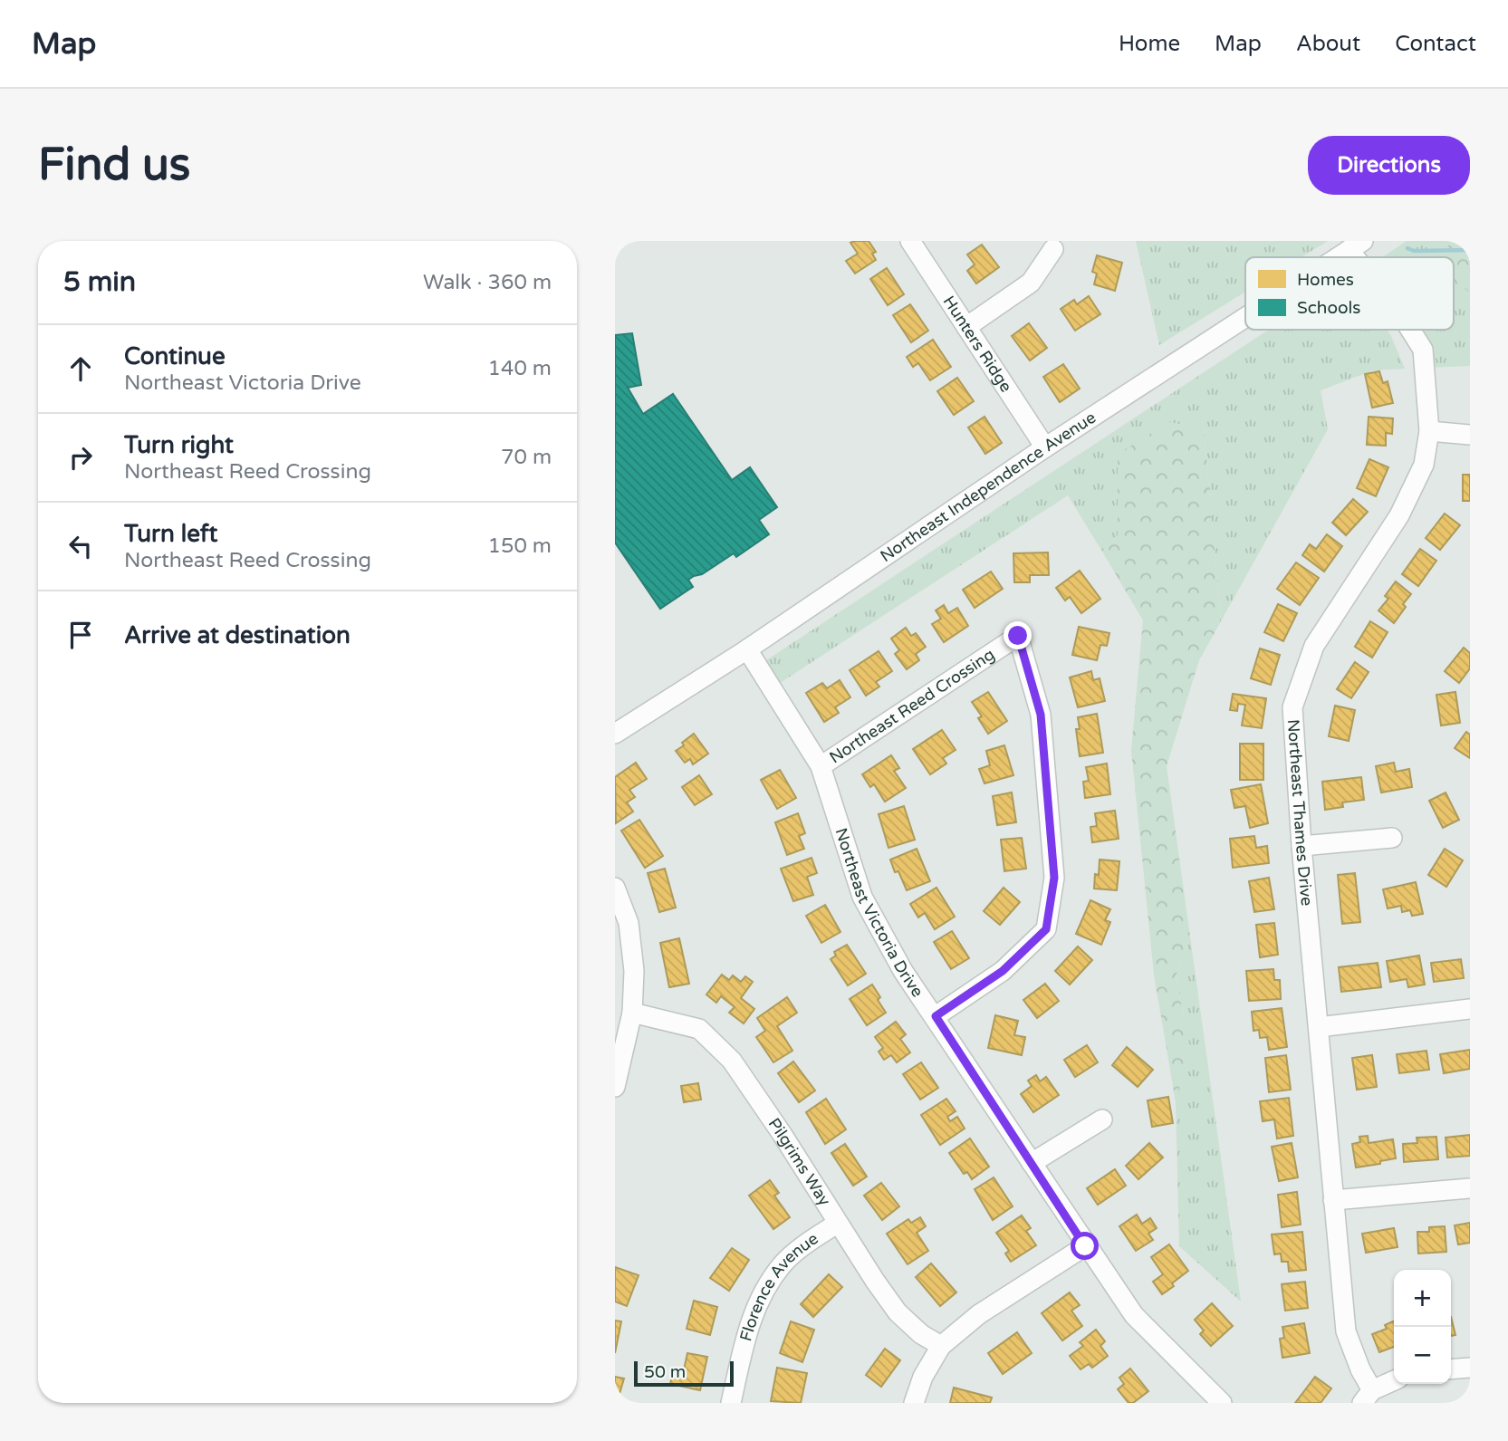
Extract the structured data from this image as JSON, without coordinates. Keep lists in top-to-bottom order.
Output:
{
  "streets": {
    "street": [
      "Hunters Ridge",
      "Northeast Independence Avenue",
      "Northeast Reed Crossing",
      "Northeast Thames Drive",
      "Northeast Victoria Drive",
      "Pilgrims Way",
      "Florence Avenue"
    ]
  },
  "crossings": [
    ["Hunters Ridge", "Northeast Independence Avenue"],
    ["Northeast Independence Avenue", "Northeast Victoria Drive"],
    ["Northeast Reed Crossing", "Northeast Victoria Drive"],
    ["Pilgrims Way", "Florence Avenue"]
  ],
  "legend": ["Homes", "Schools"],
  "scale_bar": "50 m",
  "page": {
    "header": "Map",
    "nav": [
      "Home",
      "Map",
      "About",
      "Contact"
    ],
    "buttons": "Directions",
    "title": "Find us",
    "heading": ["5 min", "Walk · 360 m"],
    "list": [
      ["Continue", "Northeast Victoria Drive", "140 m"],
      ["Turn right", "Northeast Reed Crossing", "70 m"],
      ["Turn left", "Northeast Reed Crossing", "150 m"],
      "Arrive at destination"
    ],
    "map_buttons": ["+", "−"],
    "scale": "50 m"
  }
}
